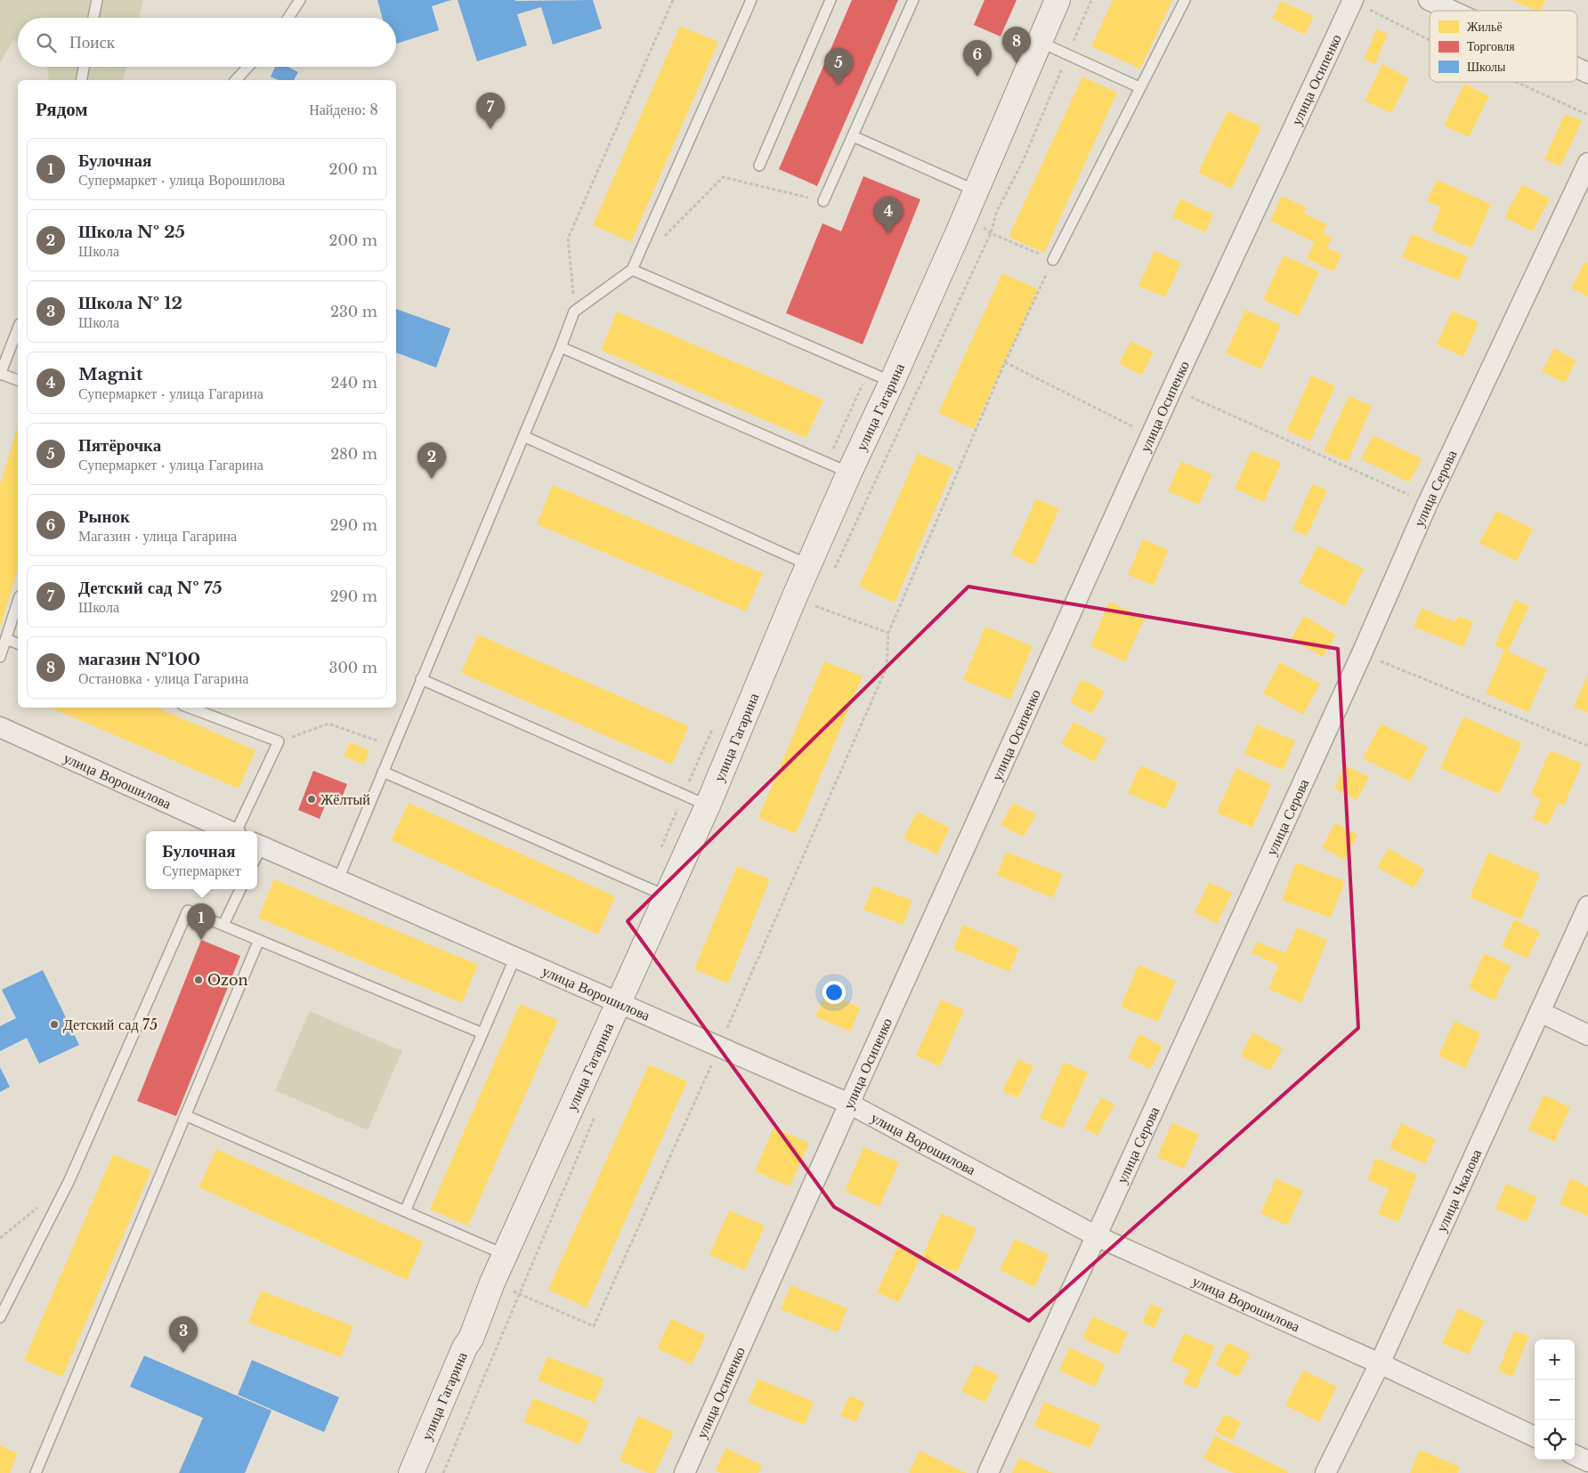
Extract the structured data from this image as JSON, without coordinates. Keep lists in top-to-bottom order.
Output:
{
  "streets": {
    "main road": ["улица Гагарина"],
    "street": [
      "улица Осипенко",
      "улица Серова",
      "улица Ворошилова",
      "улица Чкалова"
    ]
  },
  "crossings": [
    ["улица Осипенко", "улица Ворошилова"],
    ["улица Гагарина", "улица Ворошилова"],
    ["улица Серова", "улица Ворошилова"],
    ["улица Ворошилова", "улица Чкалова"]
  ],
  "places": ["Жёлтый", "Ozon", "Детский сад 75"],
  "legend": ["Жильё", "Торговля", "Школы"],
  "page": {
    "search": "Поиск",
    "pins": [
      "8",
      "6",
      "5",
      "7",
      "4",
      "2",
      "1",
      "3"
    ],
    "heading": ["Рядом", "Найдено: 8"],
    "list": [
      {
        "mark": "1",
        "name": "Булочная",
        "note": "Супермаркет · улица Ворошилова",
        "value": "200 m"
      },
      {
        "mark": "2",
        "name": "Школа № 25",
        "note": "Школа",
        "value": "200 m"
      },
      {
        "mark": "3",
        "name": "Школа № 12",
        "note": "Школа",
        "value": "230 m"
      },
      {
        "mark": "4",
        "name": "Magnit",
        "note": "Супермаркет · улица Гагарина",
        "value": "240 m"
      },
      {
        "mark": "5",
        "name": "Пятёрочка",
        "note": "Супермаркет · улица Гагарина",
        "value": "280 m"
      },
      {
        "mark": "6",
        "name": "Рынок",
        "note": "Магазин · улица Гагарина",
        "value": "290 m"
      },
      {
        "mark": "7",
        "name": "Детский сад № 75",
        "note": "Школа",
        "value": "290 m"
      },
      {
        "mark": "8",
        "name": "магазин №100",
        "note": "Остановка · улица Гагарина",
        "value": "300 m"
      }
    ],
    "popup": ["Булочная", "Супермаркет"],
    "map_buttons": ["+", "−"]
  }
}
